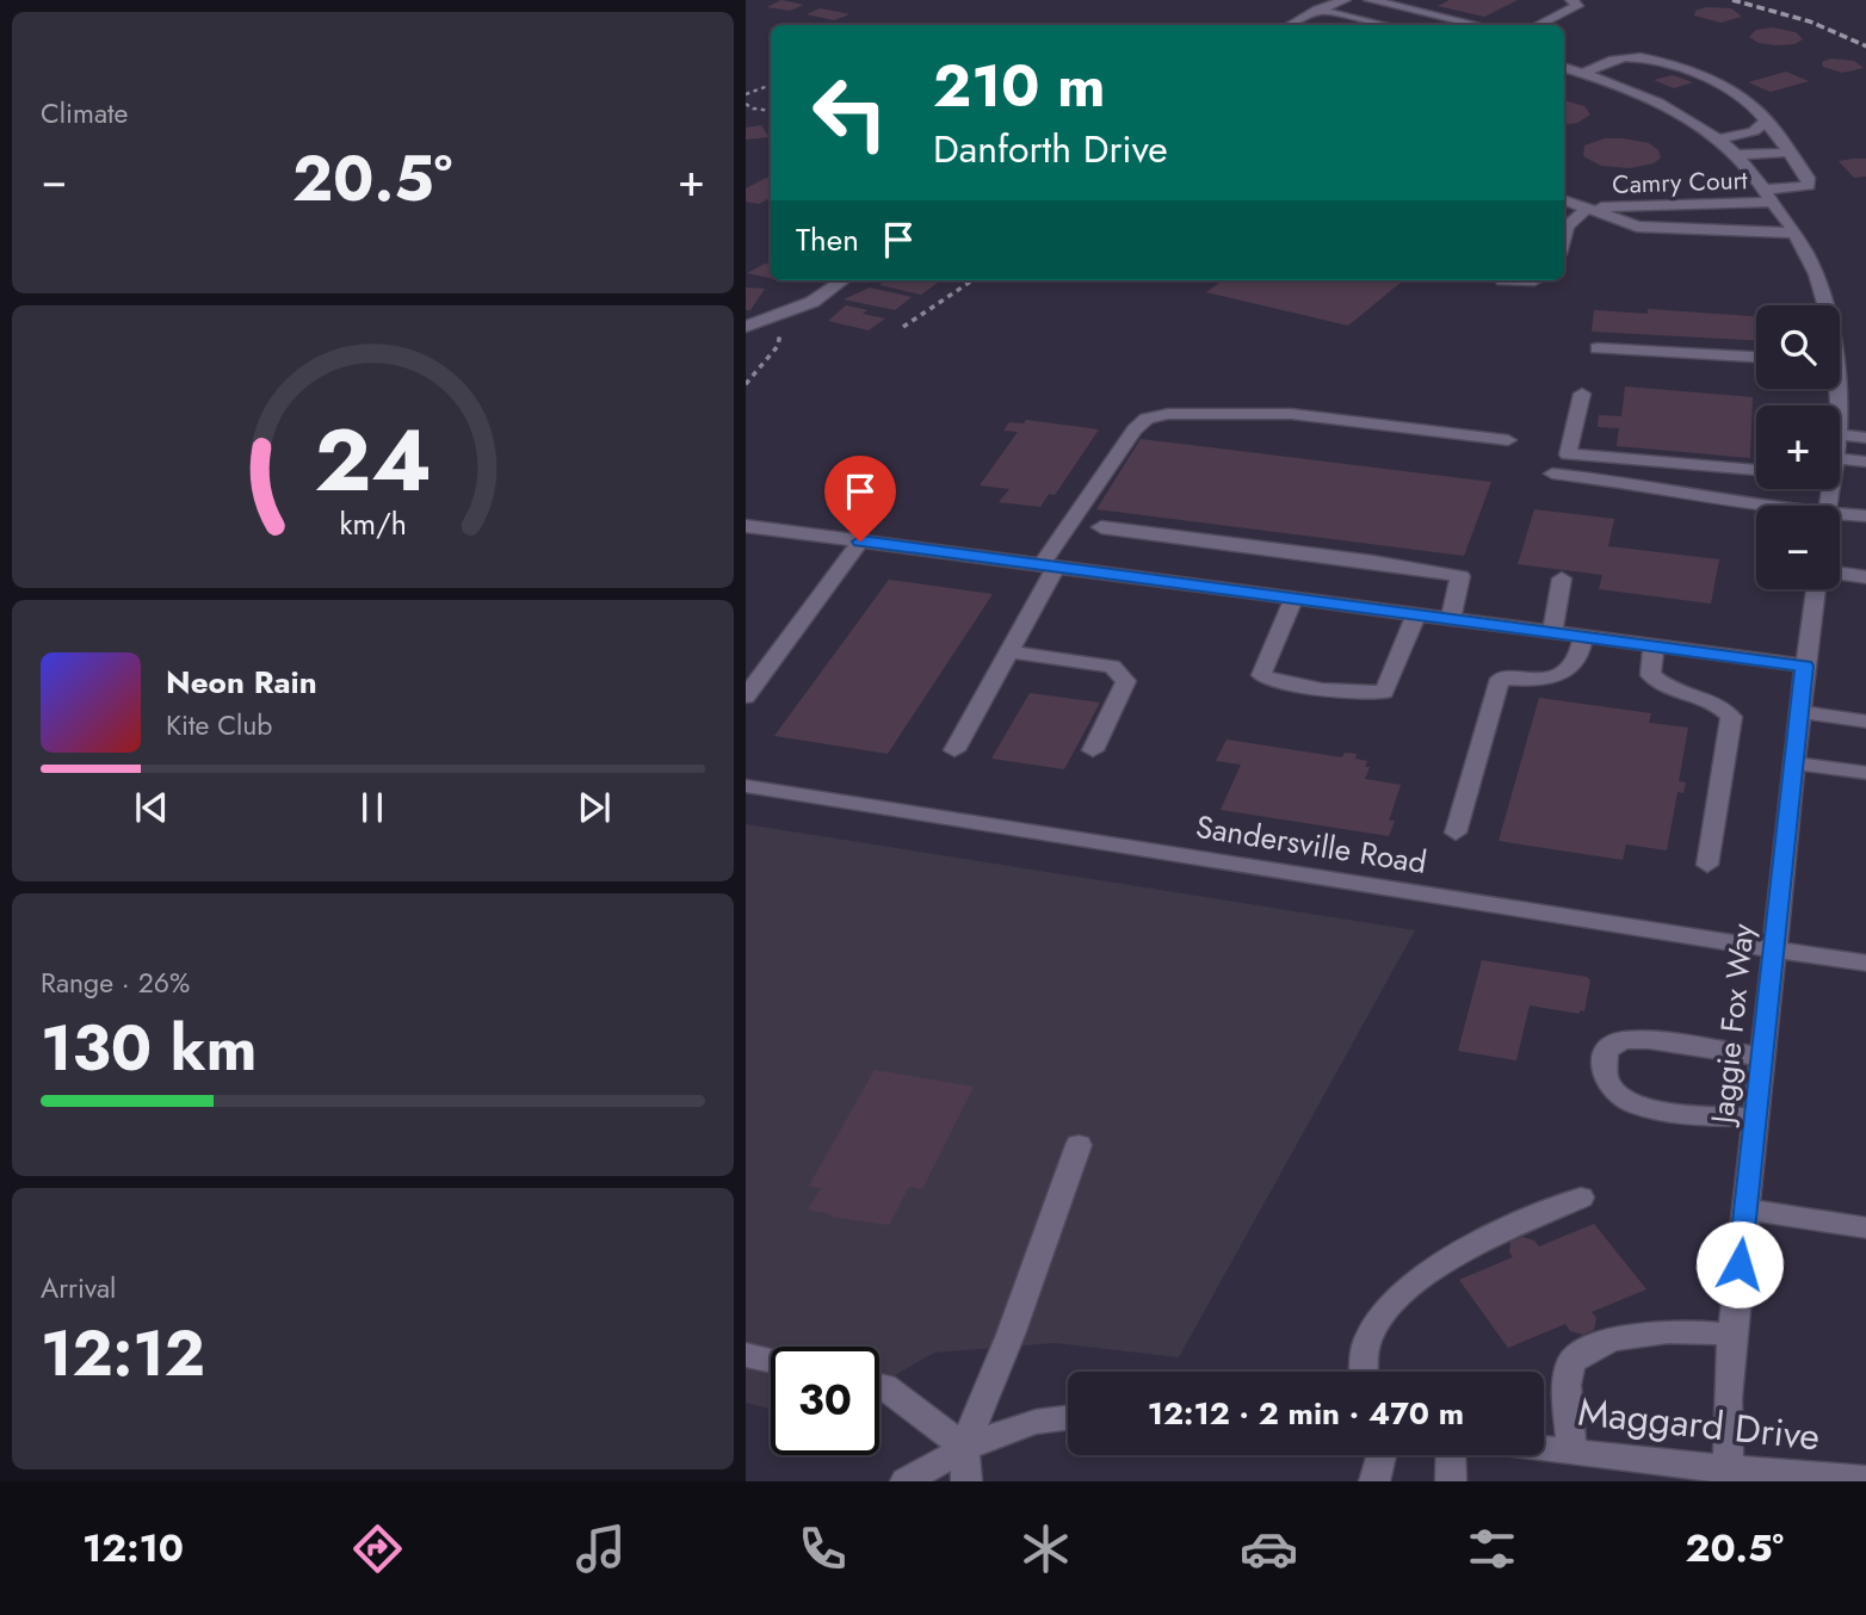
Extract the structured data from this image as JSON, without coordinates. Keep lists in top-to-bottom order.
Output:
{
  "streets": {
    "street": [
      "Camry Court",
      "Sandersville Road",
      "Jaggie Fox Way",
      "Maggard Drive"
    ]
  },
  "crossings": [
    ["Sandersville Road", "Jaggie Fox Way"],
    ["Jaggie Fox Way", "Maggard Drive"]
  ],
  "page": {
    "tile": [
      "Climate",
      ["Range · 26%", "130 km"],
      ["Arrival", "12:12"]
    ],
    "turn": ["210 m", "Danforth Drive"],
    "heat": ["−", "20.5°", "+"],
    "then": "Then",
    "map_buttons": ["+", "−"],
    "song": ["Neon Rain", "Kite Club"],
    "limit": "30",
    "trip": "12:12 · 2 min · 470 m",
    "tabs": ["12:10", "20.5°"],
    "gauge": ["24", "km/h"]
  }
}
